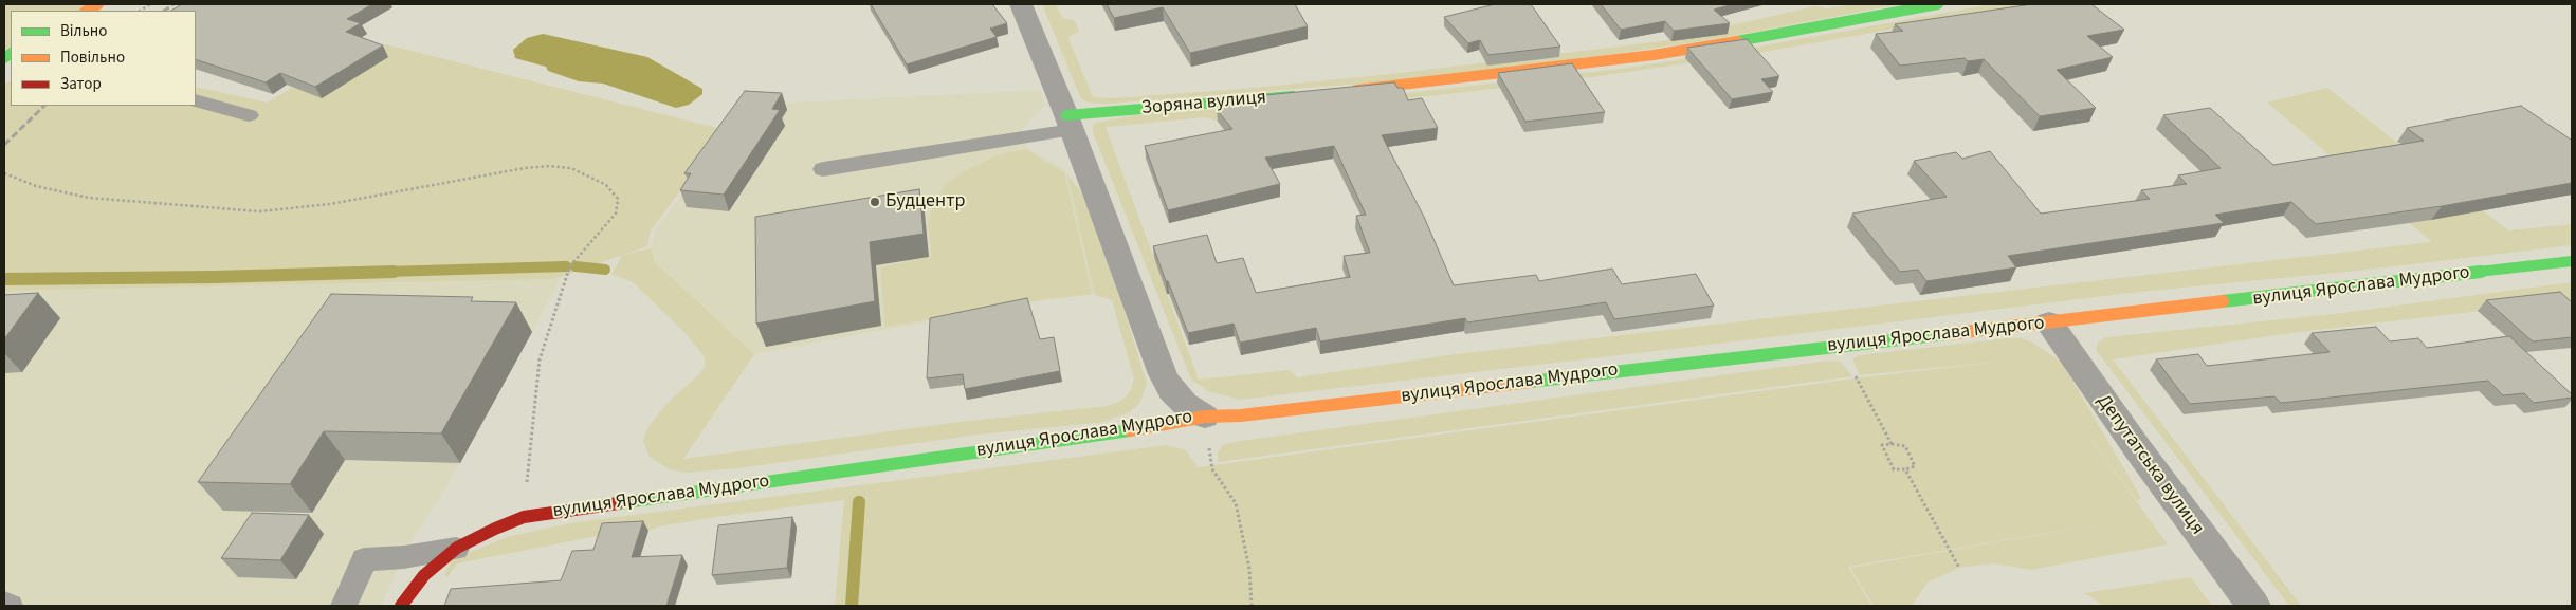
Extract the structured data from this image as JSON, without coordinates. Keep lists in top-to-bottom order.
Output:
{
  "streets": {
    "street": ["Зоряна вулиця", "вулиця Ярослава Мудрого", "Депутатська вулиця"]
  },
  "crossings": [
    ["вулиця Ярослава Мудрого", "Депутатська вулиця"]
  ],
  "places": ["Будцентр"],
  "legend": ["Вільно", "Повільно", "Затор"]
}
